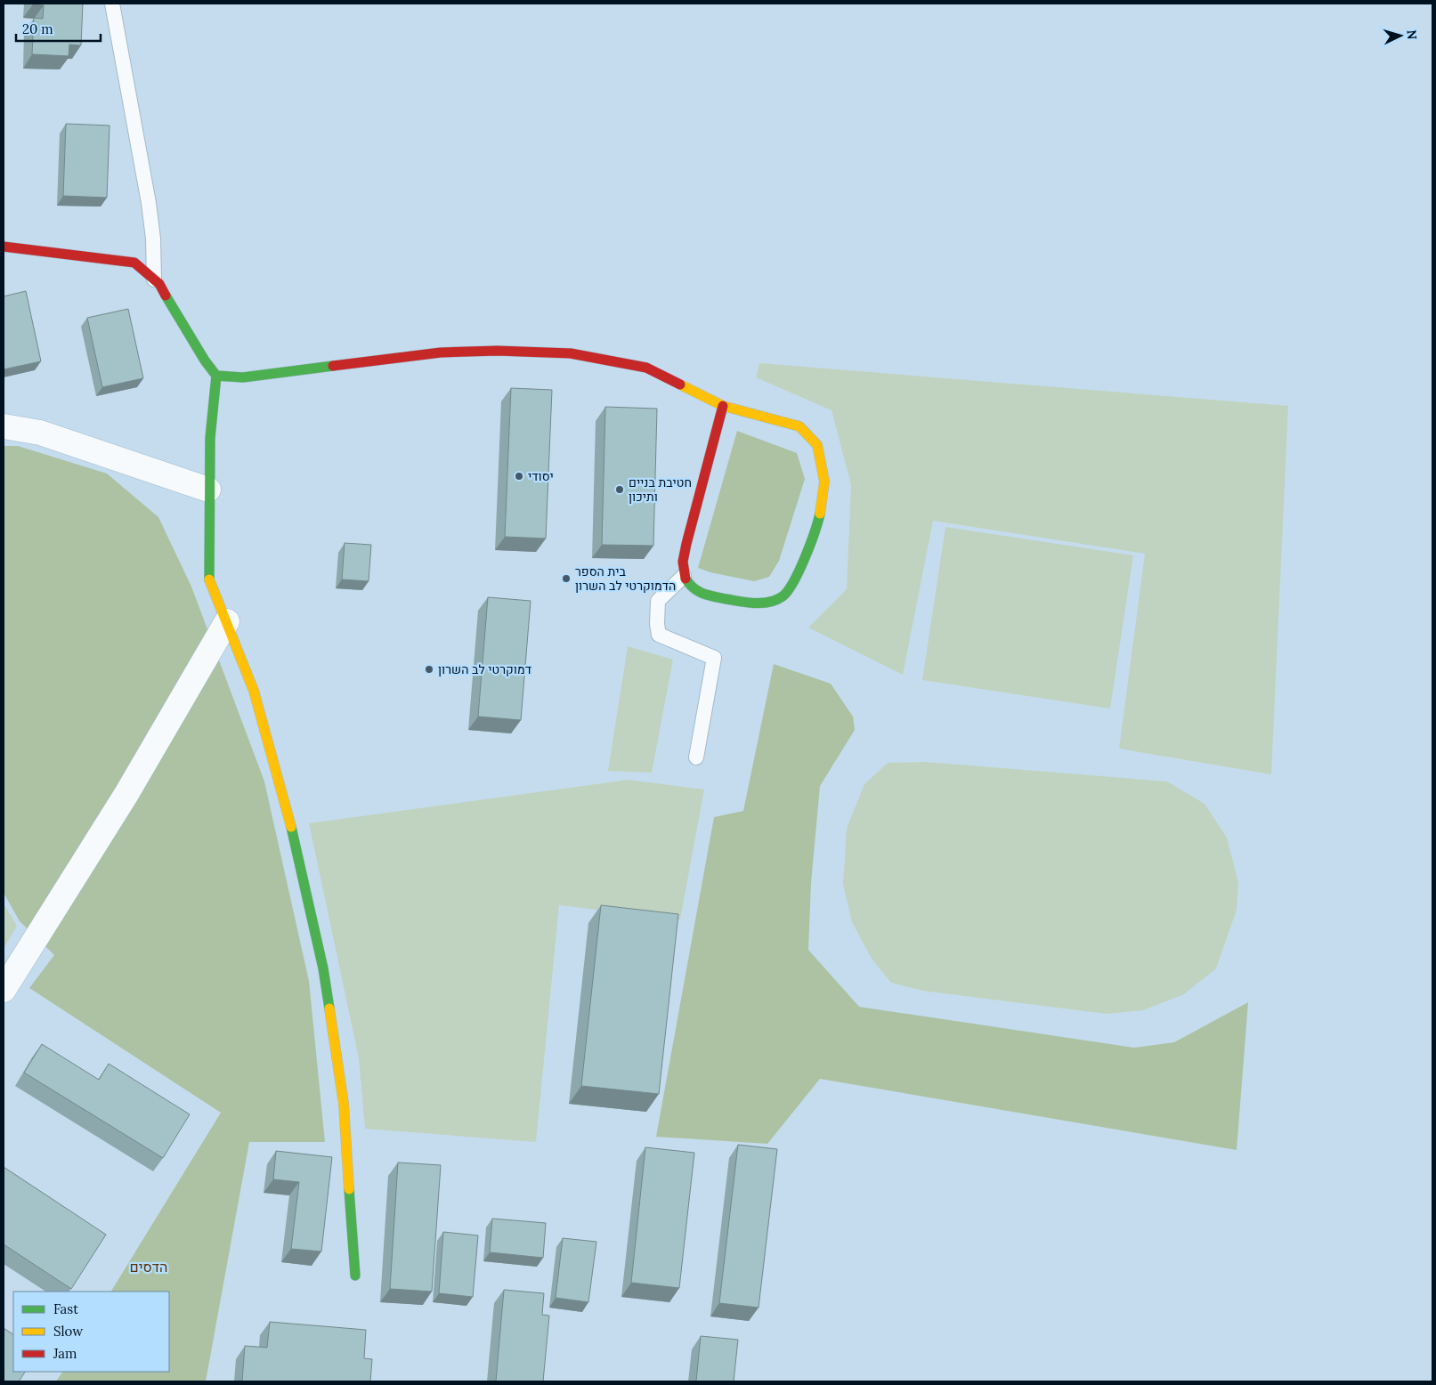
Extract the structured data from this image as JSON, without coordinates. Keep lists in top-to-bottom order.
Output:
{
  "districts": ["הדסים"],
  "places": [
    "יסודי",
    "חטיבת בניים ותיכון",
    "בית הספר הדמוקרטי לב השרון",
    "דמוקרטי לב השרון"
  ],
  "legend": ["Fast", "Slow", "Jam"],
  "scale_bar": "20 m",
  "north": "right"
}
